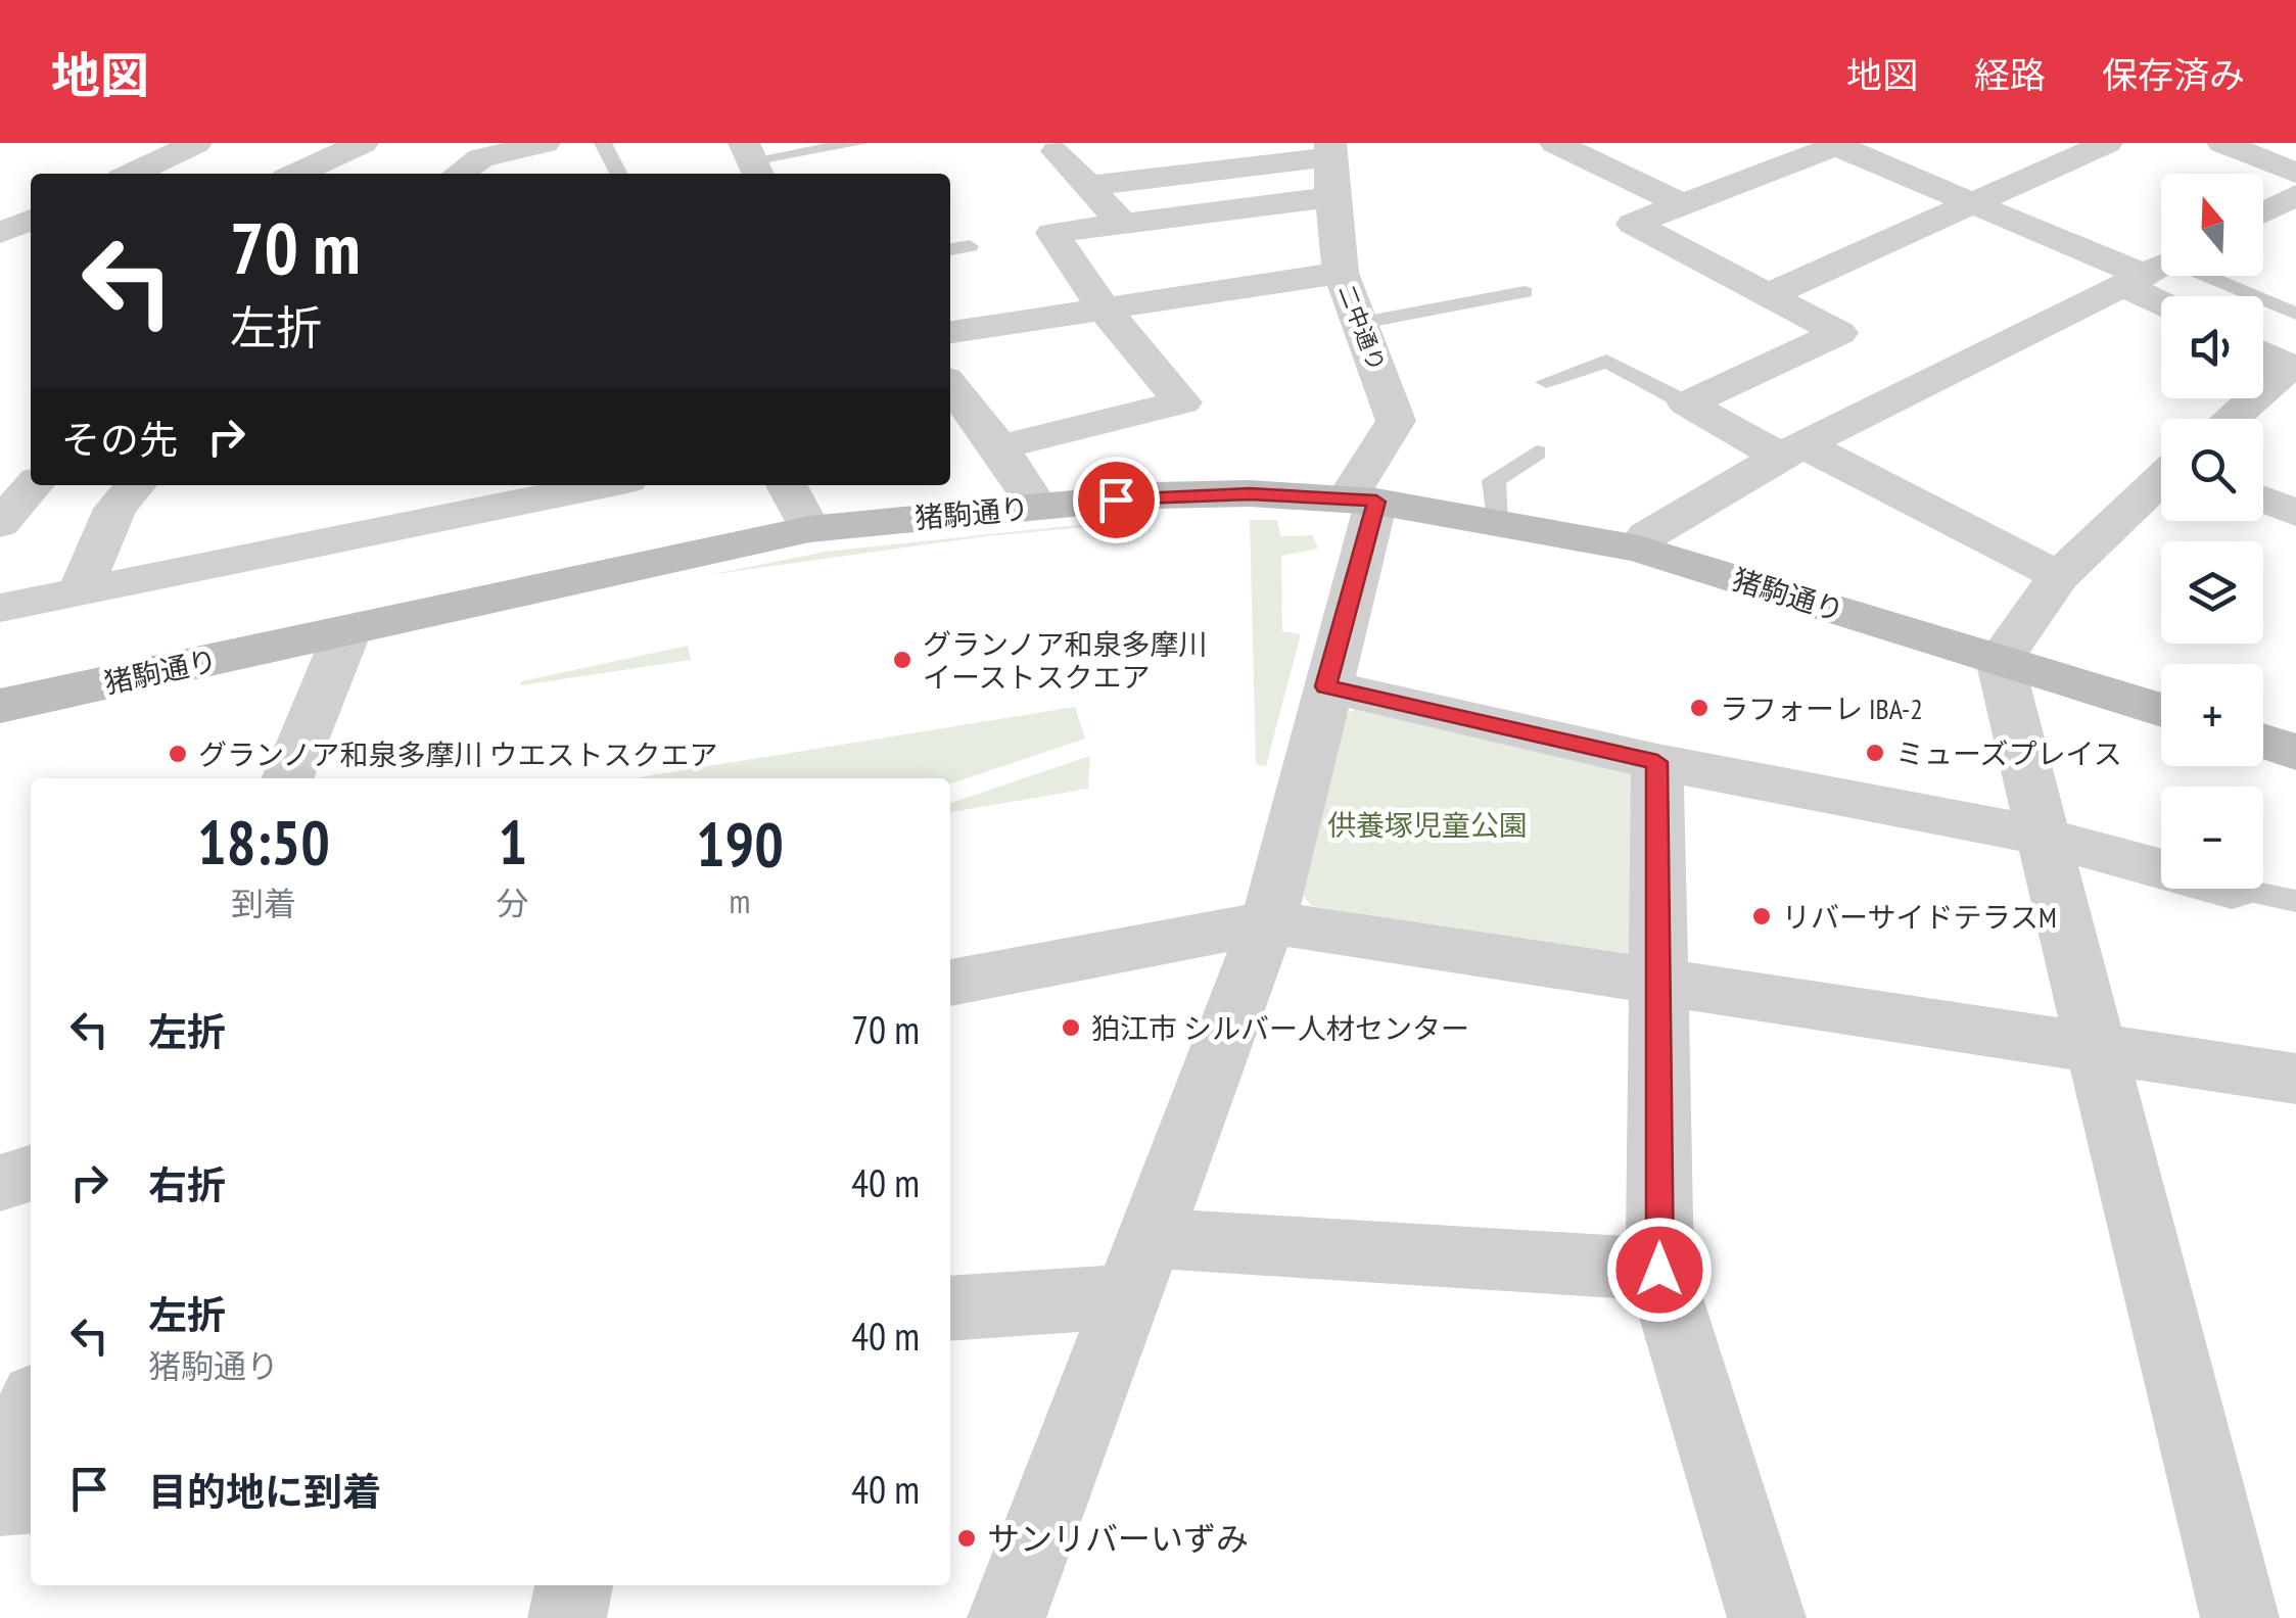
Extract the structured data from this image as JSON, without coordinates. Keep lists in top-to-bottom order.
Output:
{
  "streets": {
    "street": ["二中通り", "猪駒通り"]
  },
  "crossings": [
    ["二中通り", "猪駒通り"]
  ],
  "parks": ["供養塚児童公園"],
  "places": [
    "グランノア和泉多摩川 イーストスクエア",
    "ラフォーレ IBA-2",
    "ミューズプレイス",
    "グランノア和泉多摩川 ウエストスクエア",
    "リバーサイドテラスM",
    "狛江市 シルバー人材センター",
    "サンリバーいずみ"
  ],
  "north": "top",
  "page": {
    "header": "地図",
    "nav": ["地図", "経路", "保存済み"],
    "map_buttons": ["+", "−"],
    "turn": ["70 m", "左折"],
    "then": "その先",
    "eta": [
      "18:50",
      "到着",
      "1",
      "分",
      "190",
      "m"
    ],
    "list": [
      {
        "name": "左折",
        "value": "70 m"
      },
      {
        "name": "右折",
        "value": "40 m"
      },
      {
        "name": "左折",
        "note": "猪駒通り",
        "value": "40 m"
      },
      {
        "name": "目的地に到着",
        "value": "40 m"
      }
    ]
  }
}
